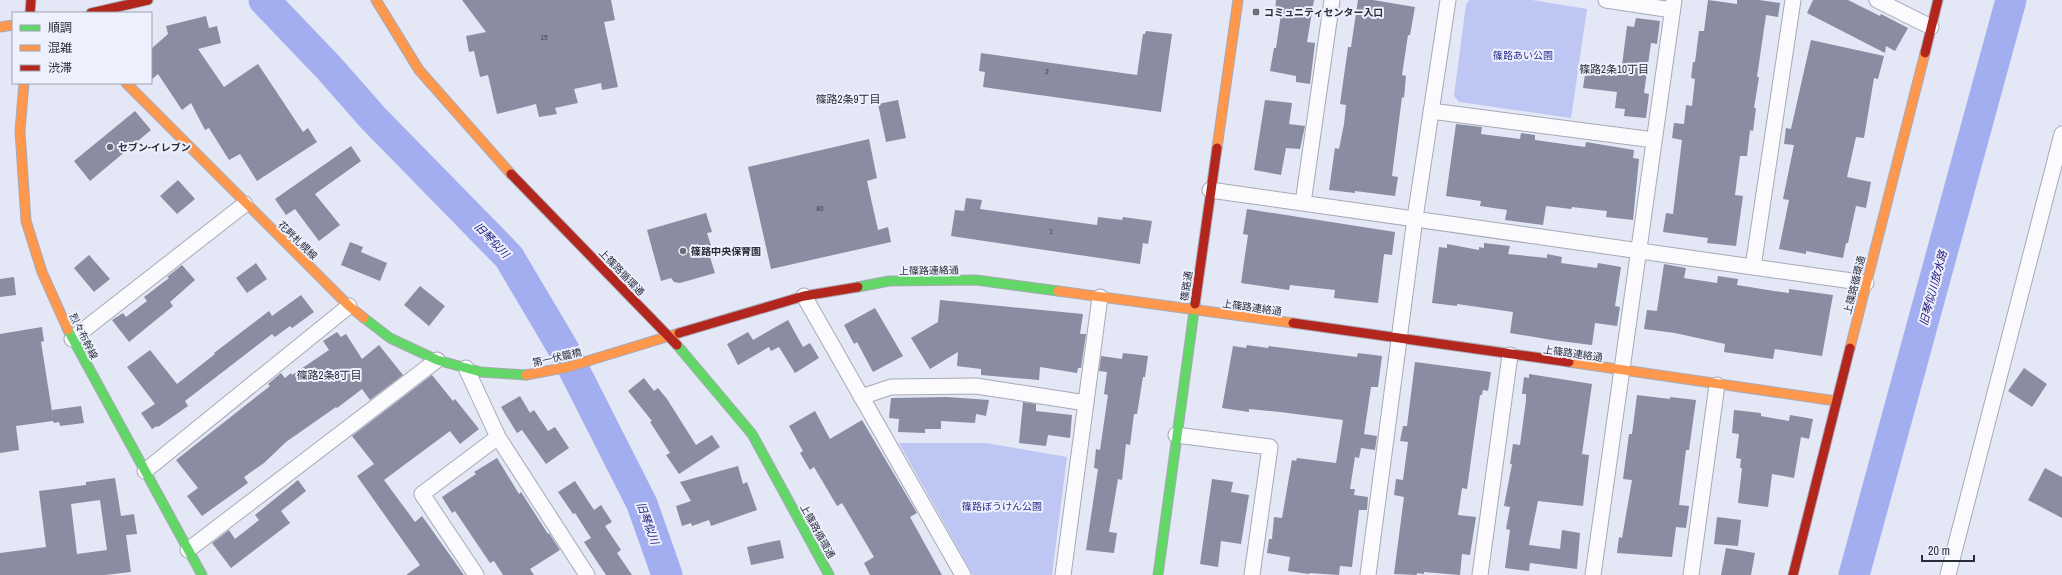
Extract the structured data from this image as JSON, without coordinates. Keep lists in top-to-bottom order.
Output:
{
  "streets": {
    "street": [
      "花畔札幌線",
      "上篠路連絡通",
      "上篠路循環通",
      "篠路通",
      "烈々布幹線",
      "第一伏籠橋"
    ]
  },
  "crossings": [
    ["花畔札幌線", "第一伏籠橋"],
    ["上篠路連絡通", "上篠路循環通"],
    ["上篠路連絡通", "篠路通"],
    ["上篠路連絡通", "第一伏籠橋"],
    ["上篠路循環通", "第一伏籠橋"]
  ],
  "districts": ["篠路2条10丁目", "篠路2条9丁目", "篠路2条8丁目"],
  "water": ["旧琴似川", "旧琴似川放水路"],
  "parks": ["篠路あい公園", "篠路ぼうけん公園"],
  "places": {
    "transit": ["コミュニティセンター入口"],
    "other": ["セブン-イレブン", "篠路中央保育園"]
  },
  "house_numbers": [
    "15",
    "2",
    "80",
    "1"
  ],
  "legend": ["順調", "混雑", "渋滞"],
  "scale_bar": "20 m"
}
